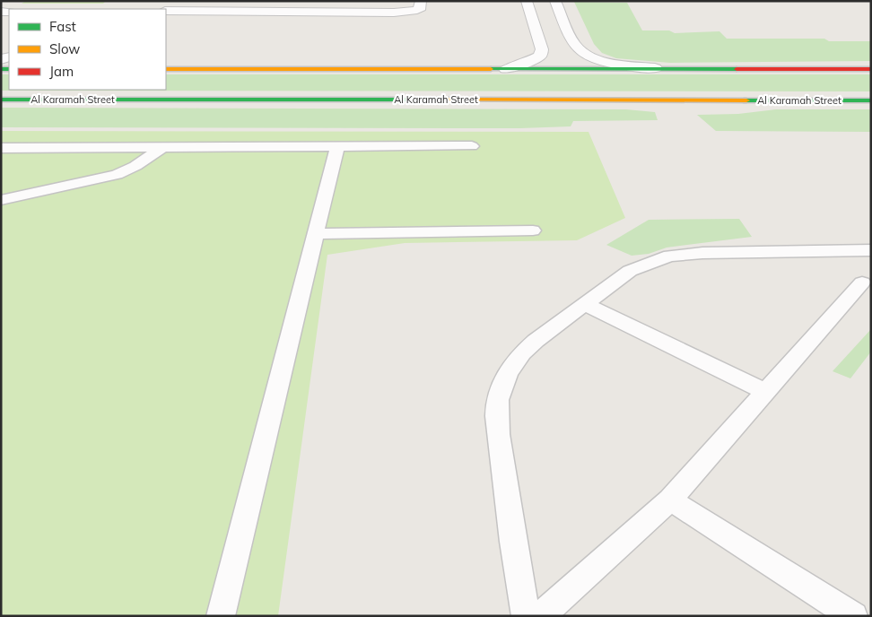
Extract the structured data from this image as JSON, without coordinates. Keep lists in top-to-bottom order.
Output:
{
  "streets": {
    "main road": ["Al Karamah Street"]
  },
  "legend": ["Fast", "Slow", "Jam"]
}
